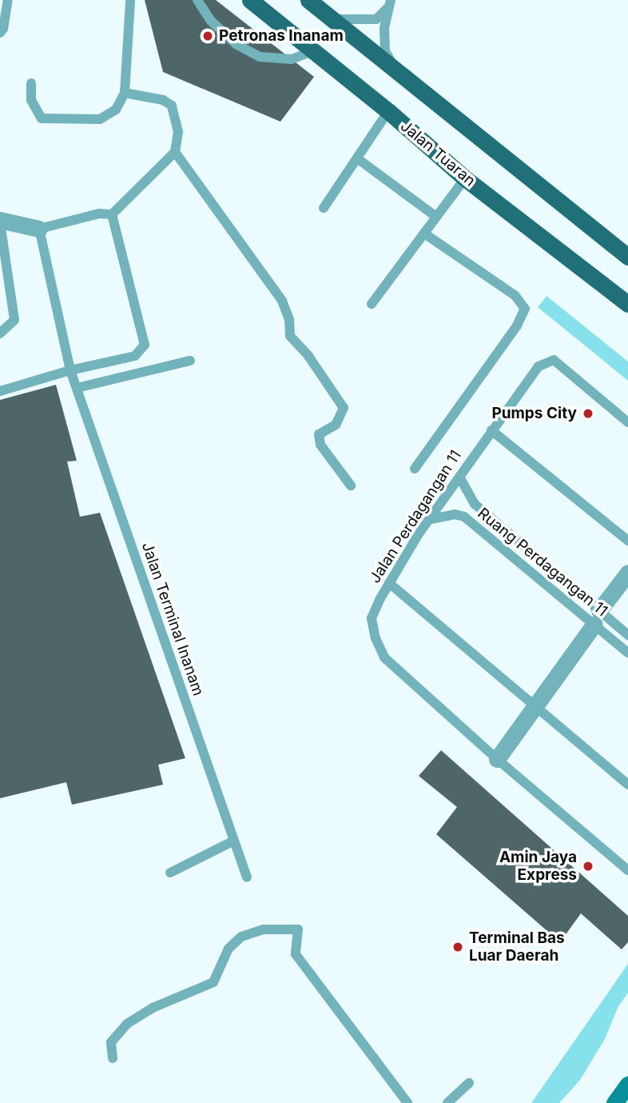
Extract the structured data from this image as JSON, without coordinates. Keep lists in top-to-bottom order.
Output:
{
  "streets": {
    "main road": ["Jalan Tuaran"],
    "lane": ["Jalan Perdagangan 11", "Ruang Perdagangan 11", "Jalan Terminal Inanam"]
  },
  "crossings": [
    ["Jalan Perdagangan 11", "Ruang Perdagangan 11"]
  ],
  "places": [
    "Petronas Inanam",
    "Pumps City",
    "Amin Jaya Express",
    "Terminal Bas Luar Daerah"
  ]
}
